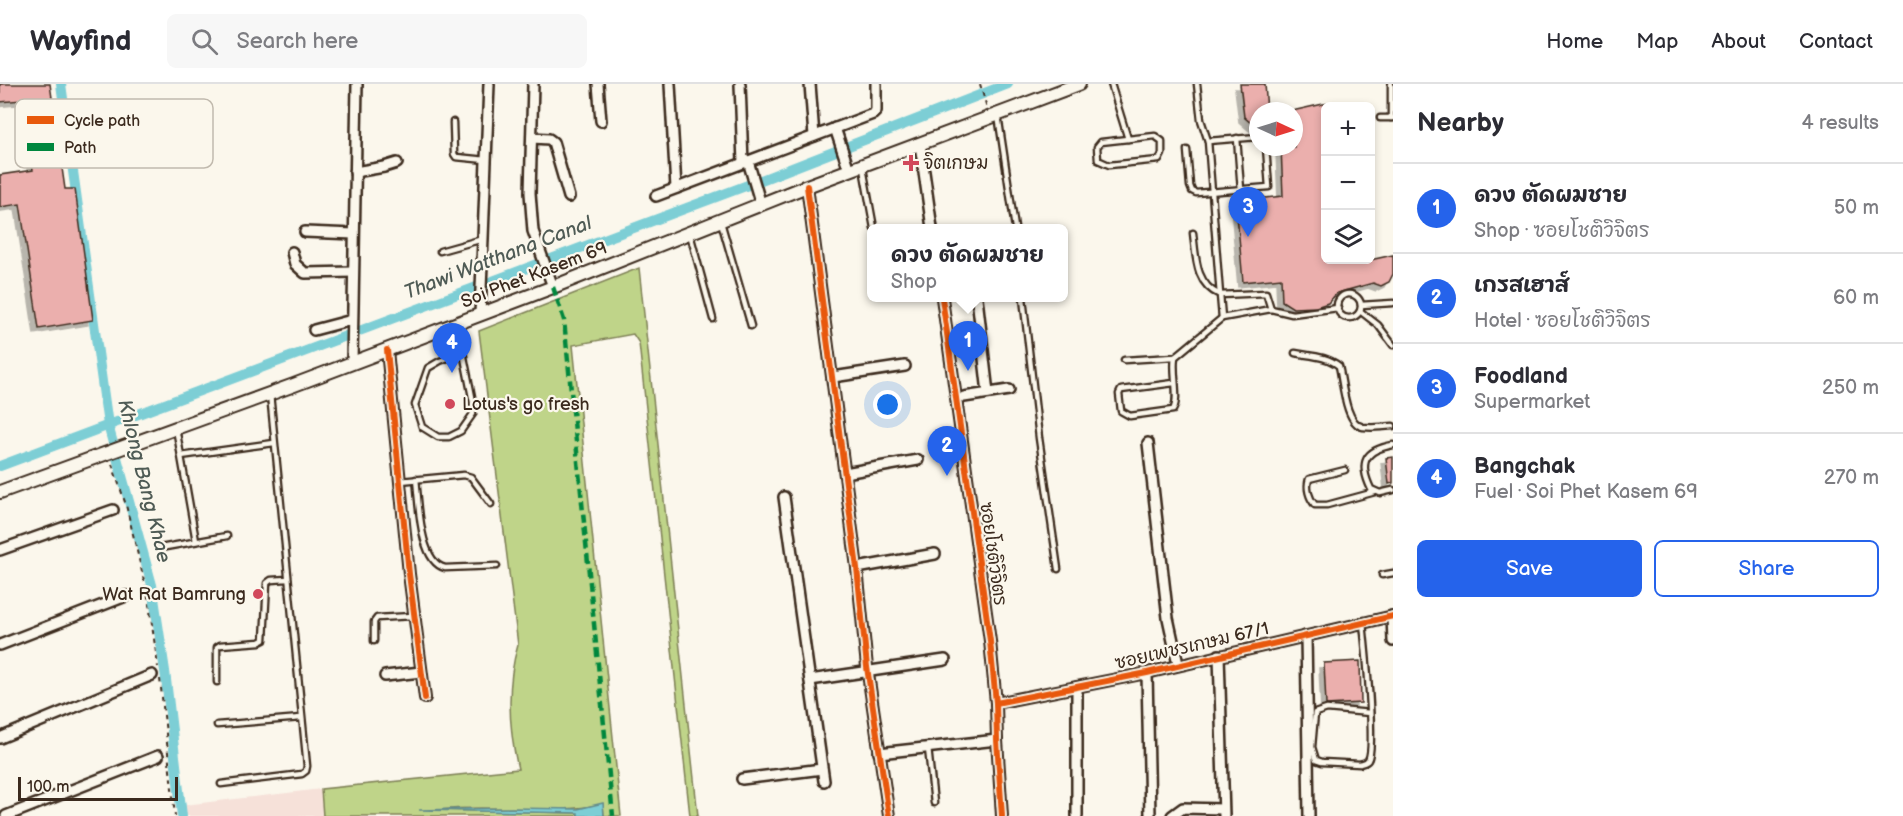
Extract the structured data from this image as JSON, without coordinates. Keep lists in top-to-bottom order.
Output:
{
  "streets": {
    "main road": ["Soi Phet Kasem 69"],
    "street": ["ซอยโชติวิจิตร", "ซอยเพชรเกษม 67/1"]
  },
  "crossings": [
    ["ซอยโชติวิจิตร", "ซอยเพชรเกษม 67/1"]
  ],
  "water": ["Thawi Watthana Canal", "Khlong Bang Khae"],
  "places": {
    "health": ["จิตเกษม"],
    "other": ["Lotus's go fresh", "Wat Rat Bamrung"]
  },
  "legend": ["Cycle path", "Path"],
  "scale_bar": "100 m",
  "north": "right",
  "page": {
    "header": "Wayfind",
    "search": "Search here",
    "nav": [
      "Home",
      "Map",
      "About",
      "Contact"
    ],
    "heading": ["Nearby", "4 results"],
    "map_buttons": ["+", "−"],
    "list": [
      {
        "mark": "1",
        "name": "ดวง ตัดผมชาย",
        "note": "Shop · ซอยโชติวิจิตร",
        "value": "50 m"
      },
      {
        "mark": "2",
        "name": "เกรสเฮาส์",
        "note": "Hotel · ซอยโชติวิจิตร",
        "value": "60 m"
      },
      {
        "mark": "3",
        "name": "Foodland",
        "note": "Supermarket",
        "value": "250 m"
      },
      {
        "mark": "4",
        "name": "Bangchak",
        "note": "Fuel · Soi Phet Kasem 69",
        "value": "270 m"
      }
    ],
    "pins": [
      "3",
      "1",
      "4",
      "2"
    ],
    "popup": ["ดวง ตัดผมชาย", "Shop"],
    "buttons": ["Save", "Share"],
    "scale": "100 m"
  }
}
